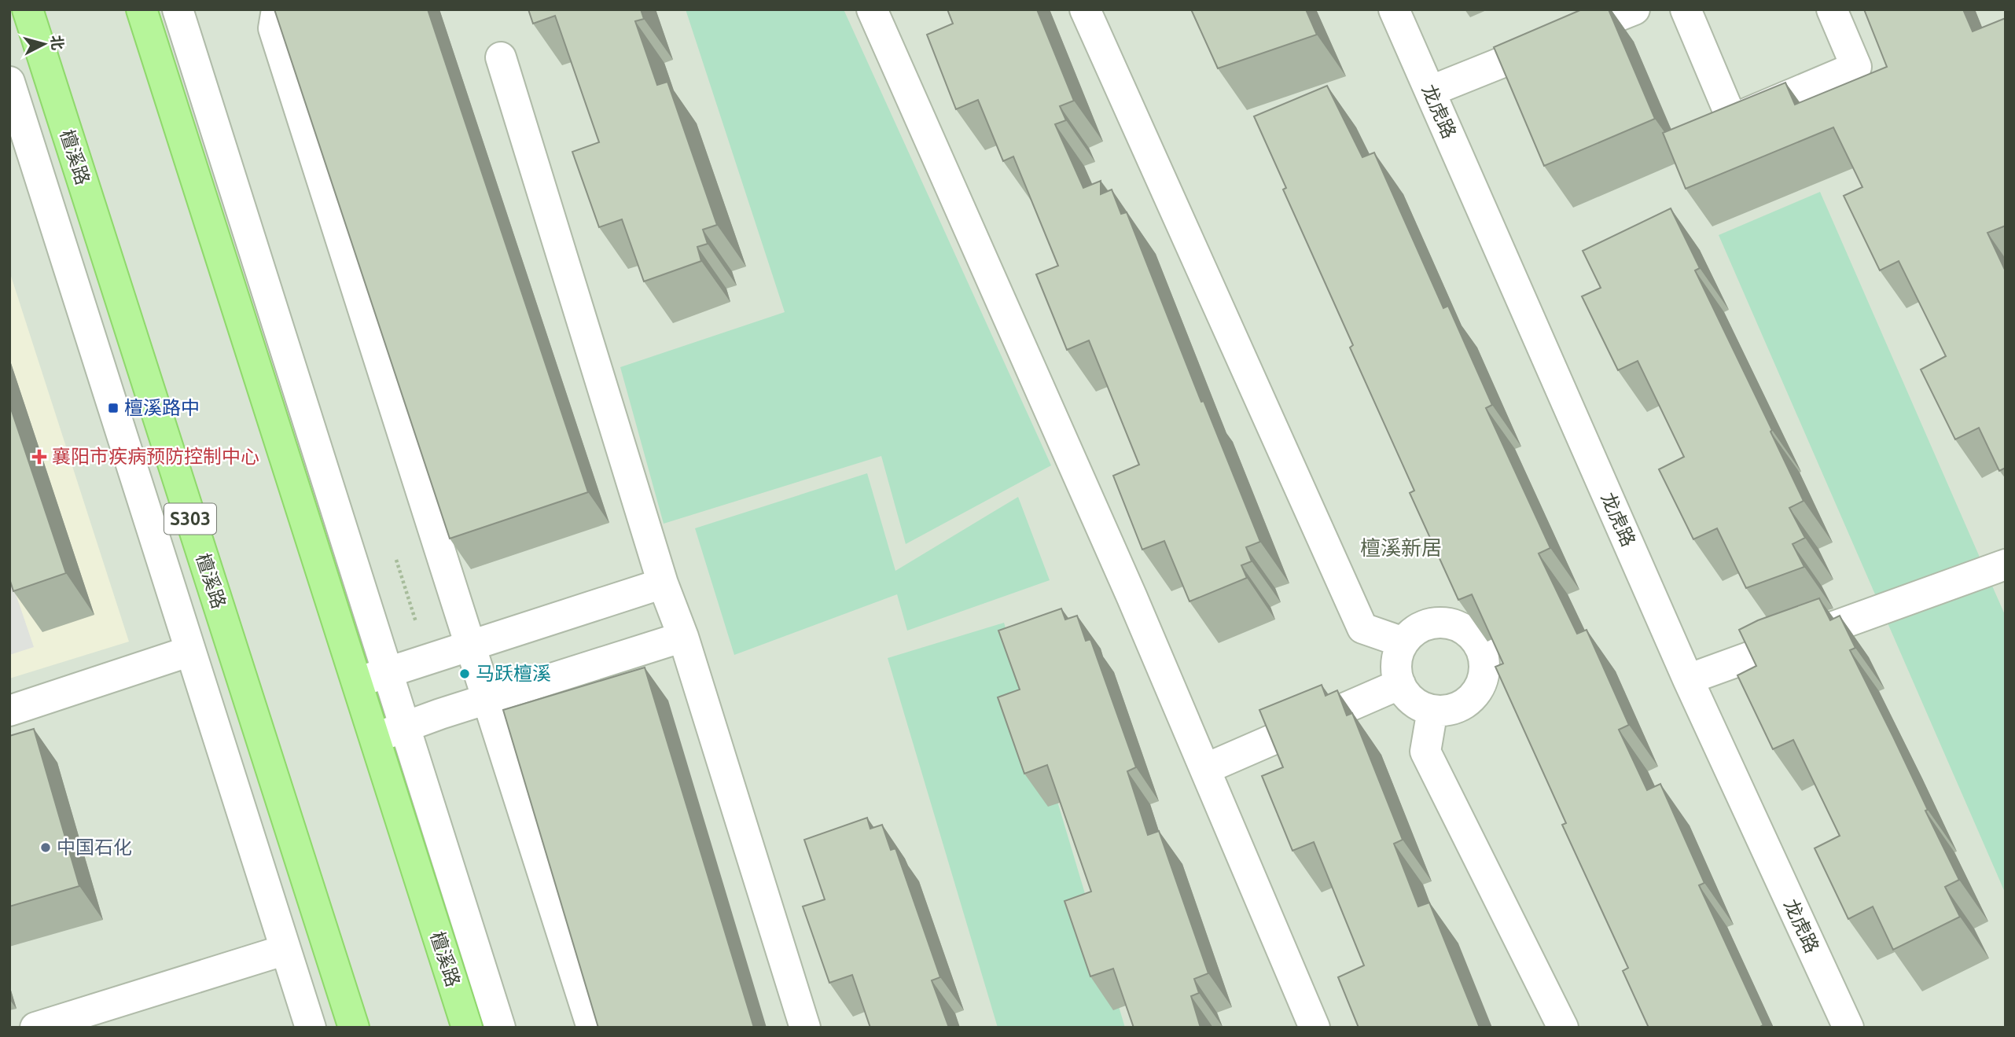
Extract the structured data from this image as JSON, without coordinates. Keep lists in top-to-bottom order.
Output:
{
  "streets": {
    "main road": ["檀溪路", "S303"],
    "street": ["龙虎路"]
  },
  "districts": ["檀溪新居"],
  "places": {
    "transit": ["檀溪路中"],
    "health": ["襄阳市疾病预防控制中心"],
    "other": ["马跃檀溪", "中国石化"]
  },
  "north": "right"
}
